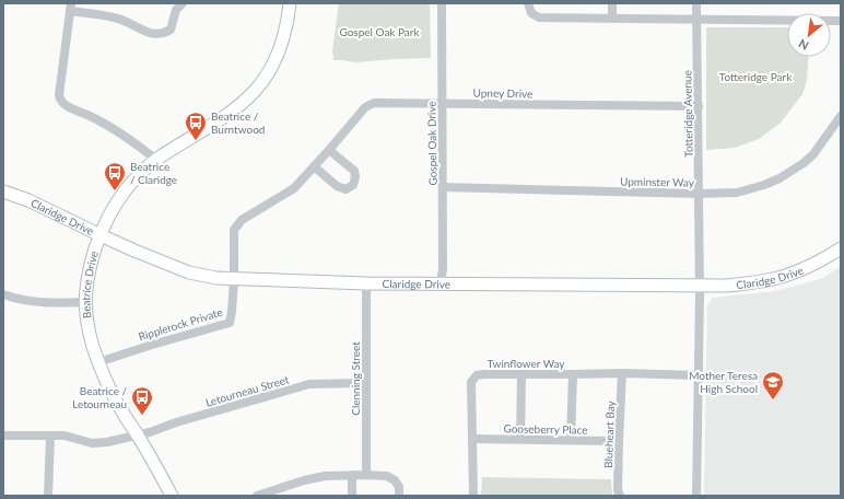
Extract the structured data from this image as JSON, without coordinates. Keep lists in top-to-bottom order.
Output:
{
  "streets": {
    "street": [
      "Upney Drive",
      "Totteridge Avenue",
      "Gospel Oak Drive",
      "Upminster Way",
      "Claridge Drive",
      "Beatrice Drive",
      "Ripplerock Private",
      "Twinflower Way",
      "Clenning Street",
      "Letourneau Street",
      "Gooseberry Place",
      "Blueheart Bay"
    ]
  },
  "crossings": [
    ["Upney Drive", "Totteridge Avenue"],
    ["Upney Drive", "Gospel Oak Drive"],
    ["Upney Drive", "Claridge Drive"],
    ["Upney Drive", "Ripplerock Private"],
    ["Totteridge Avenue", "Upminster Way"],
    ["Totteridge Avenue", "Claridge Drive"],
    ["Totteridge Avenue", "Twinflower Way"],
    ["Gospel Oak Drive", "Upminster Way"],
    ["Gospel Oak Drive", "Claridge Drive"],
    ["Claridge Drive", "Beatrice Drive"],
    ["Claridge Drive", "Ripplerock Private"],
    ["Claridge Drive", "Clenning Street"],
    ["Beatrice Drive", "Ripplerock Private"],
    ["Beatrice Drive", "Letourneau Street"],
    ["Twinflower Way", "Gooseberry Place"],
    ["Twinflower Way", "Blueheart Bay"],
    ["Clenning Street", "Letourneau Street"],
    ["Gooseberry Place", "Blueheart Bay"]
  ],
  "parks": ["Gospel Oak Park", "Totteridge Park"],
  "places": {
    "bus stop": ["Beatrice / Burntwood", "Beatrice / Claridge", "Beatrice / Letourneau"],
    "school or university": ["Mother Teresa High School"]
  },
  "north": "bottom left"
}
